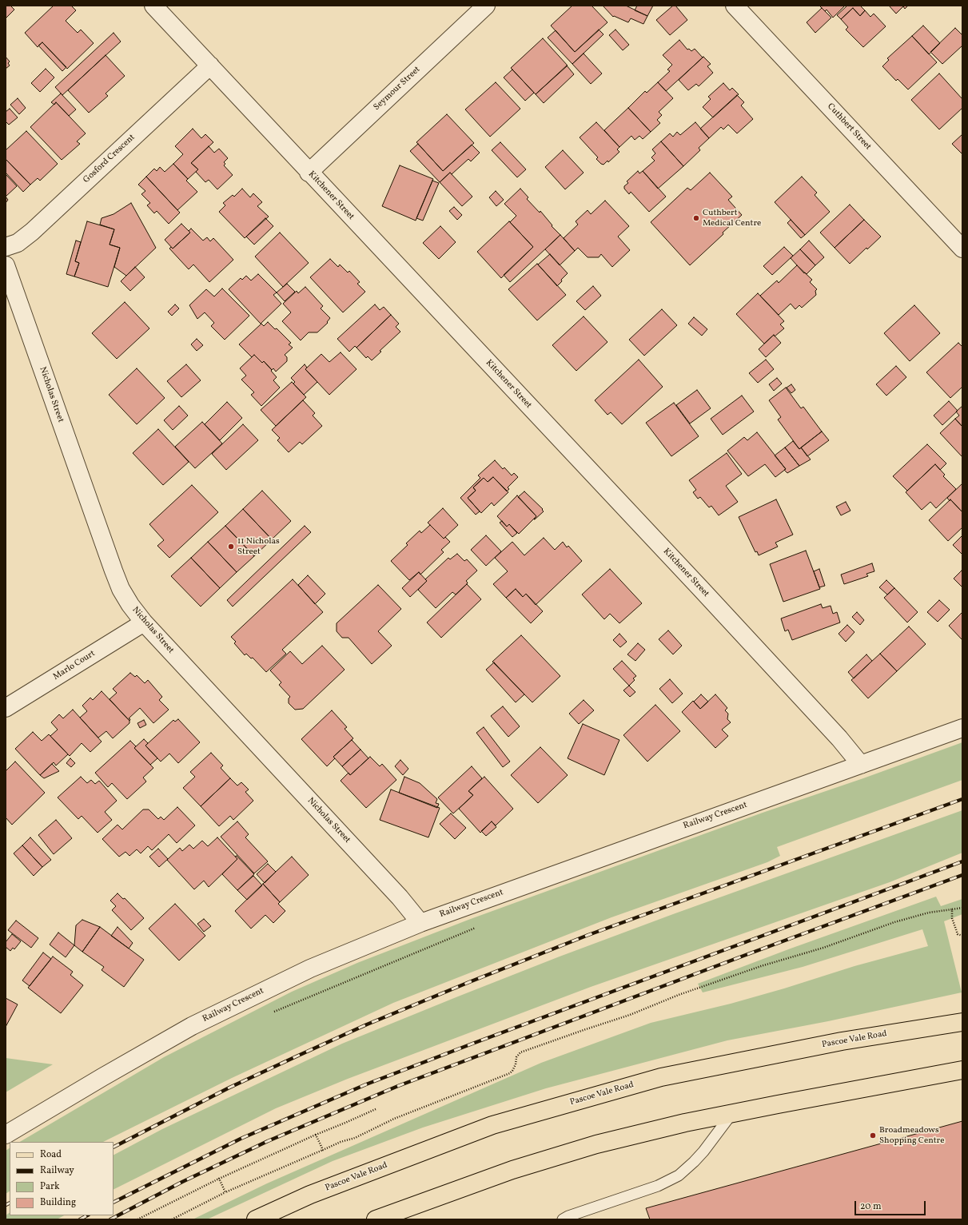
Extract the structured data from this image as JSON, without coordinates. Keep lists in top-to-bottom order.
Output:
{
  "streets": {
    "main road": ["Pascoe Vale Road"],
    "street": [
      "Seymour Street",
      "Cuthbert Street",
      "Gosford Crescent",
      "Kitchener Street",
      "Nicholas Street",
      "Marlo Court",
      "Railway Crescent"
    ]
  },
  "crossings": [
    ["Seymour Street", "Kitchener Street"],
    ["Gosford Crescent", "Kitchener Street"],
    ["Kitchener Street", "Railway Crescent"],
    ["Nicholas Street", "Marlo Court"],
    ["Nicholas Street", "Railway Crescent"]
  ],
  "places": ["Cuthbert Medical Centre", "11 Nicholas Street", "Broadmeadows Shopping Centre"],
  "legend": [
    "Road",
    "Railway",
    "Park",
    "Building"
  ],
  "scale_bar": "20 m"
}
